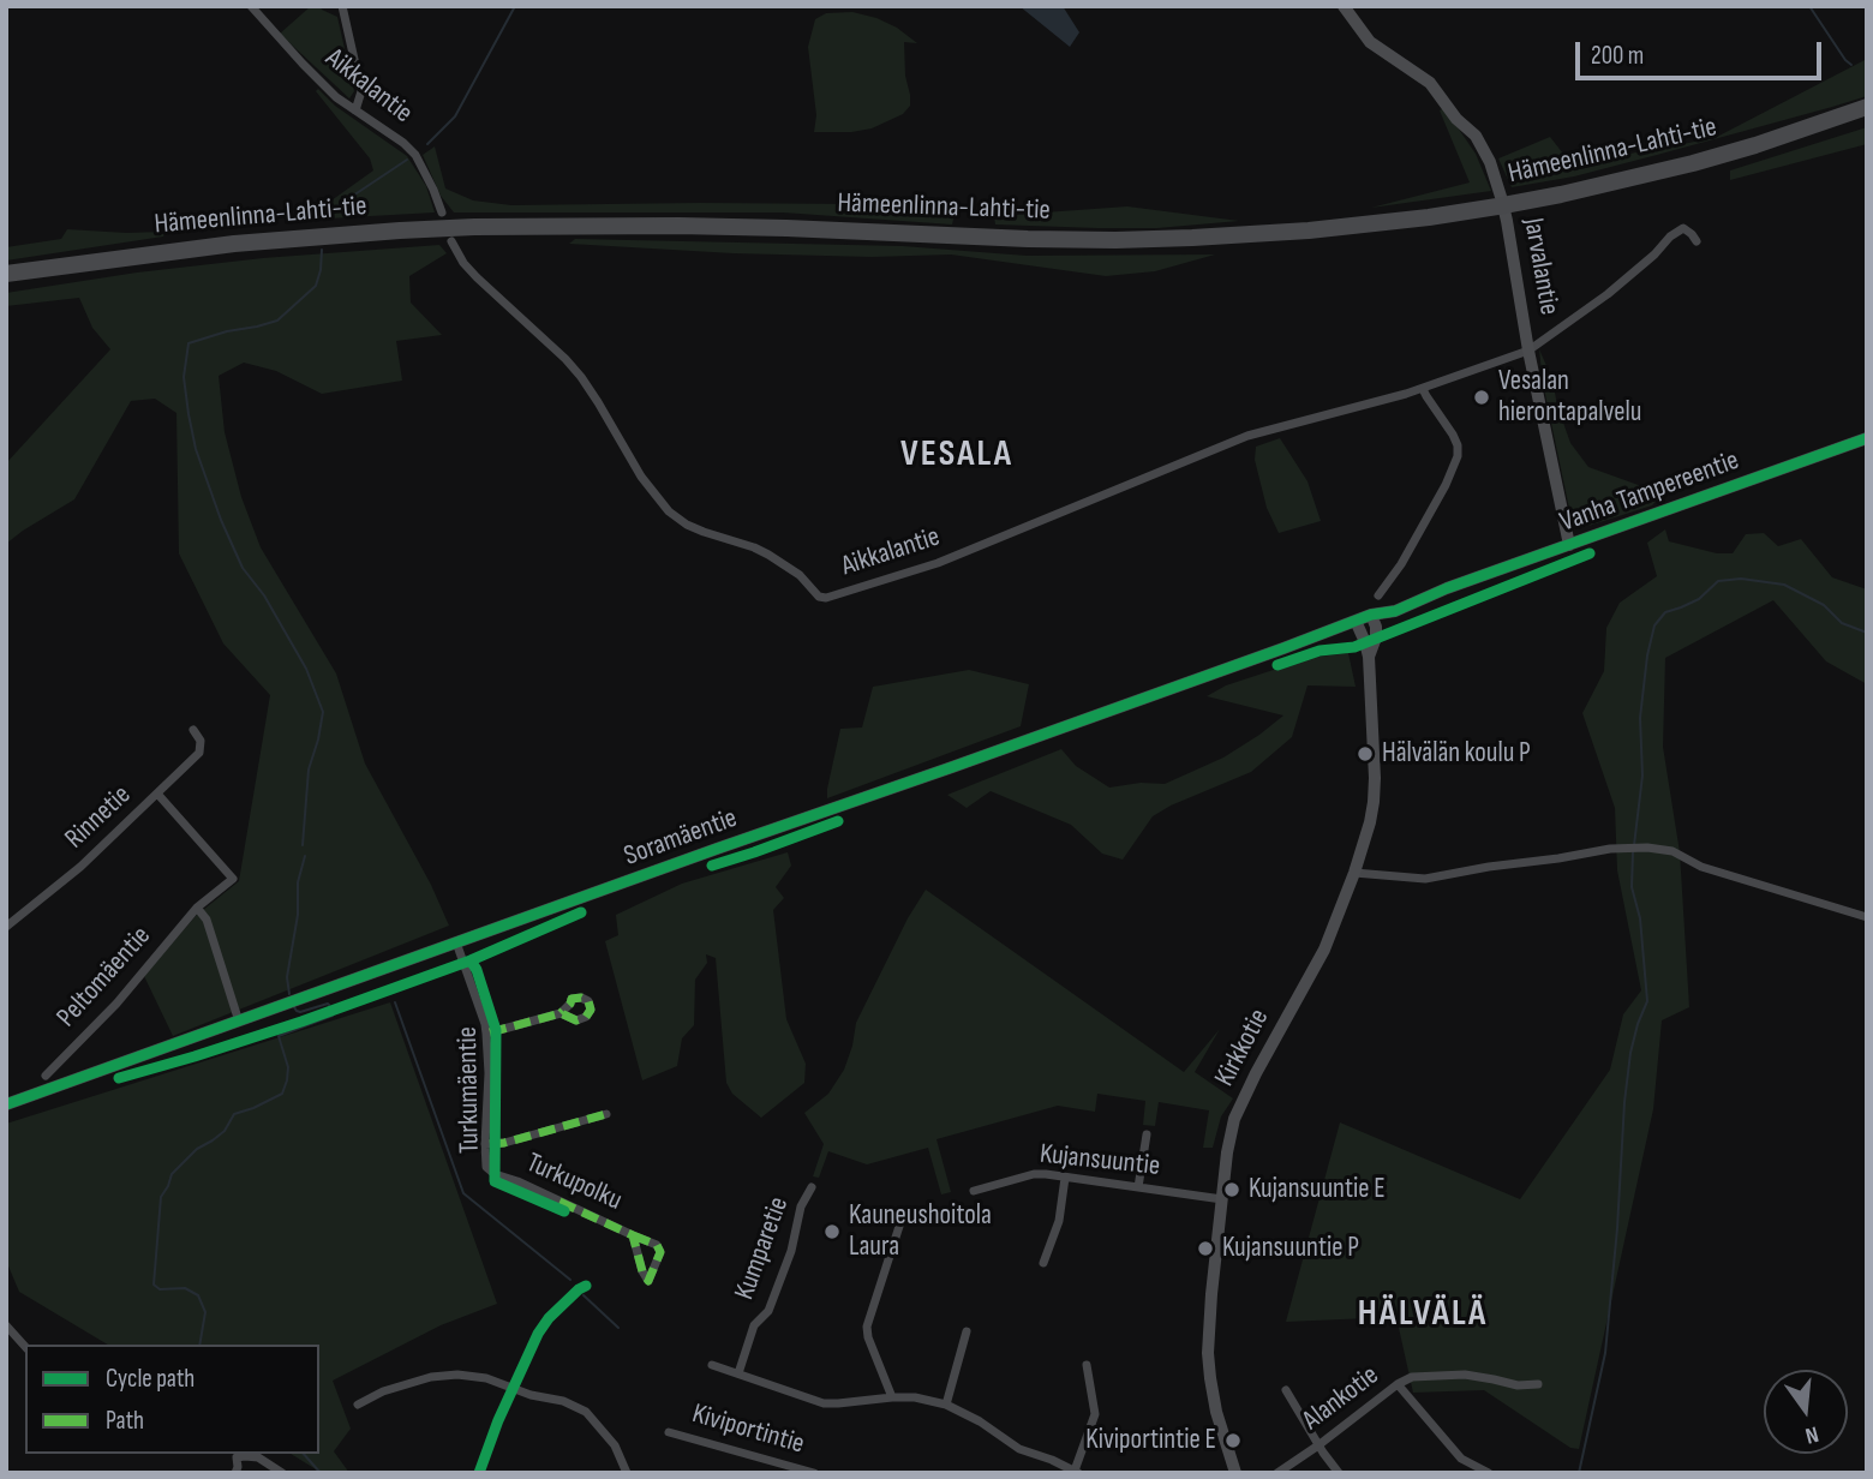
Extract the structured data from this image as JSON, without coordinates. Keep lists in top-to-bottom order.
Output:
{
  "streets": {
    "highway": ["Hämeenlinna-Lahti-tie"],
    "street": [
      "Aikkalantie",
      "Jarvalantie",
      "Vanha Tampereentie",
      "Rinnetie",
      "Soramäentie",
      "Peltomäentie",
      "Kirkkotie",
      "Turkumäentie",
      "Kujansuuntie",
      "Turkupolku",
      "Kumparetie",
      "Alankotie",
      "Kiviportintie"
    ]
  },
  "crossings": [
    ["Aikkalantie", "Jarvalantie"],
    ["Jarvalantie", "Vanha Tampereentie"],
    ["Vanha Tampereentie", "Soramäentie"],
    ["Vanha Tampereentie", "Kirkkotie"],
    ["Rinnetie", "Peltomäentie"],
    ["Soramäentie", "Kirkkotie"],
    ["Soramäentie", "Turkumäentie"],
    ["Kirkkotie", "Kujansuuntie"],
    ["Turkumäentie", "Turkupolku"]
  ],
  "districts": ["VESALA", "HÄLVÄLÄ"],
  "places": [
    "Vesalan hierontapalvelu",
    "Hälvälän koulu P",
    "Kujansuuntie E",
    "Kauneushoitola Laura",
    "Kujansuuntie P",
    "Kiviportintie E"
  ],
  "legend": ["Cycle path", "Path"],
  "scale_bar": "200 m",
  "north": "bottom"
}
